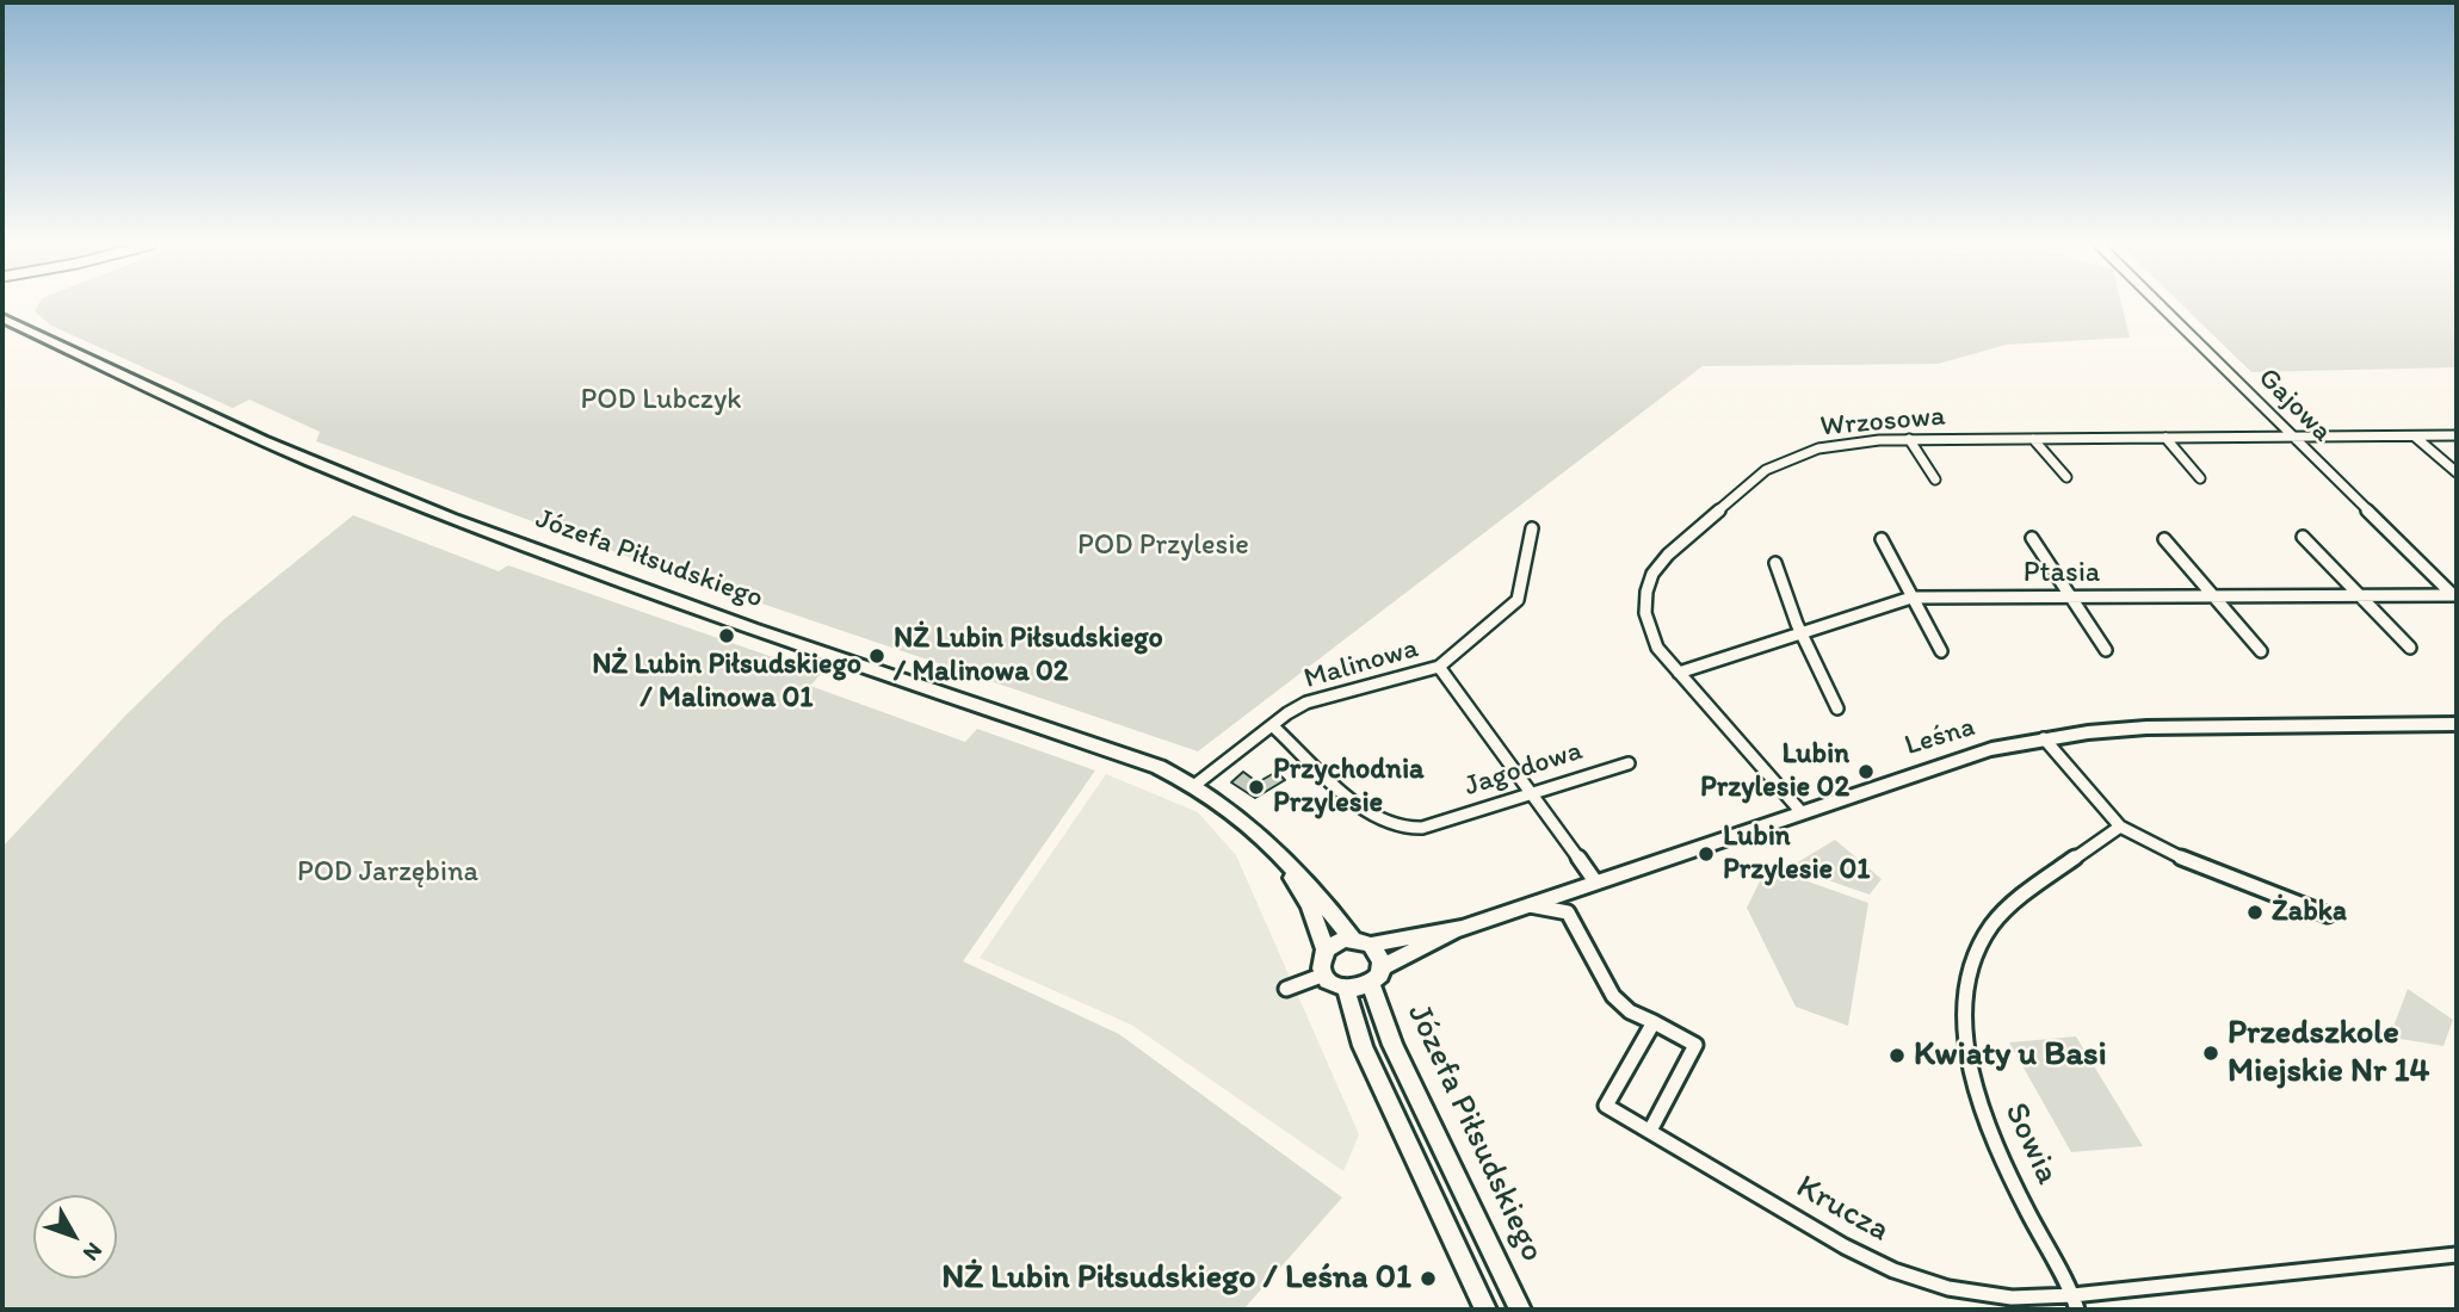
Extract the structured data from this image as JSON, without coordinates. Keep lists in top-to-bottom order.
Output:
{
  "streets": {
    "street": [
      "Gajowa",
      "Wrzosowa",
      "Józefa Piłsudskiego",
      "Ptasia",
      "Malinowa",
      "Leśna",
      "Jagodowa",
      "Sowia",
      "Krucza"
    ]
  },
  "crossings": [
    ["Gajowa", "Wrzosowa"],
    ["Gajowa", "Ptasia"],
    ["Wrzosowa", "Ptasia"],
    ["Wrzosowa", "Leśna"],
    ["Józefa Piłsudskiego", "Malinowa"],
    ["Józefa Piłsudskiego", "Leśna"],
    ["Malinowa", "Jagodowa"],
    ["Sowia", "Krucza"]
  ],
  "parks": ["POD Lubczyk", "POD Przylesie", "POD Jarzębina"],
  "places": [
    "NŻ Lubin Piłsudskiego / Malinowa 01",
    "NŻ Lubin Piłsudskiego / Malinowa 02",
    "Lubin Przylesie 02",
    "Przychodnia Przylesie",
    "Lubin Przylesie 01",
    "Żabka",
    "Przedszkole Miejskie Nr 14",
    "Kwiaty u Basi",
    "NŻ Lubin Piłsudskiego / Leśna 01"
  ],
  "north": "bottom right"
}
